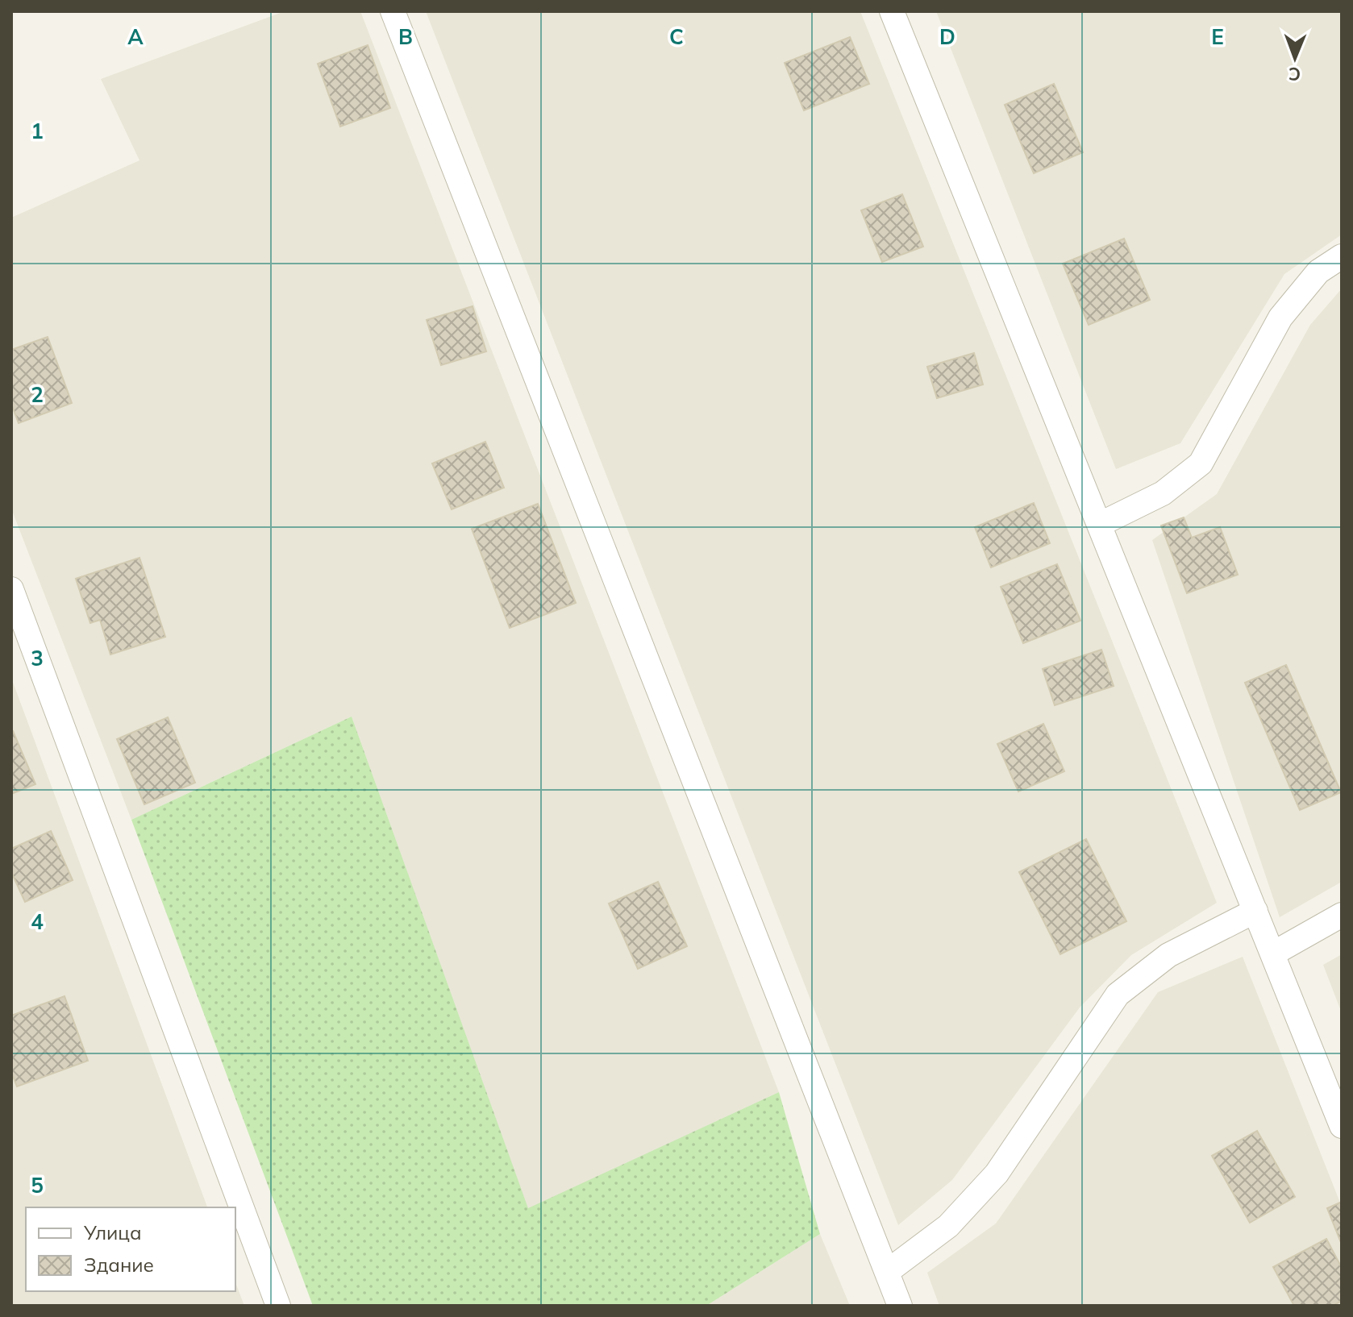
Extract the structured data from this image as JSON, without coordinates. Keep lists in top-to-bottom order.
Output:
{
  "legend": ["Улица", "Здание"],
  "north": "bottom",
  "grid": {
    "columns": [
      "A",
      "B",
      "C",
      "D",
      "E"
    ],
    "rows": [
      "1",
      "2",
      "3",
      "4",
      "5"
    ]
  }
}
